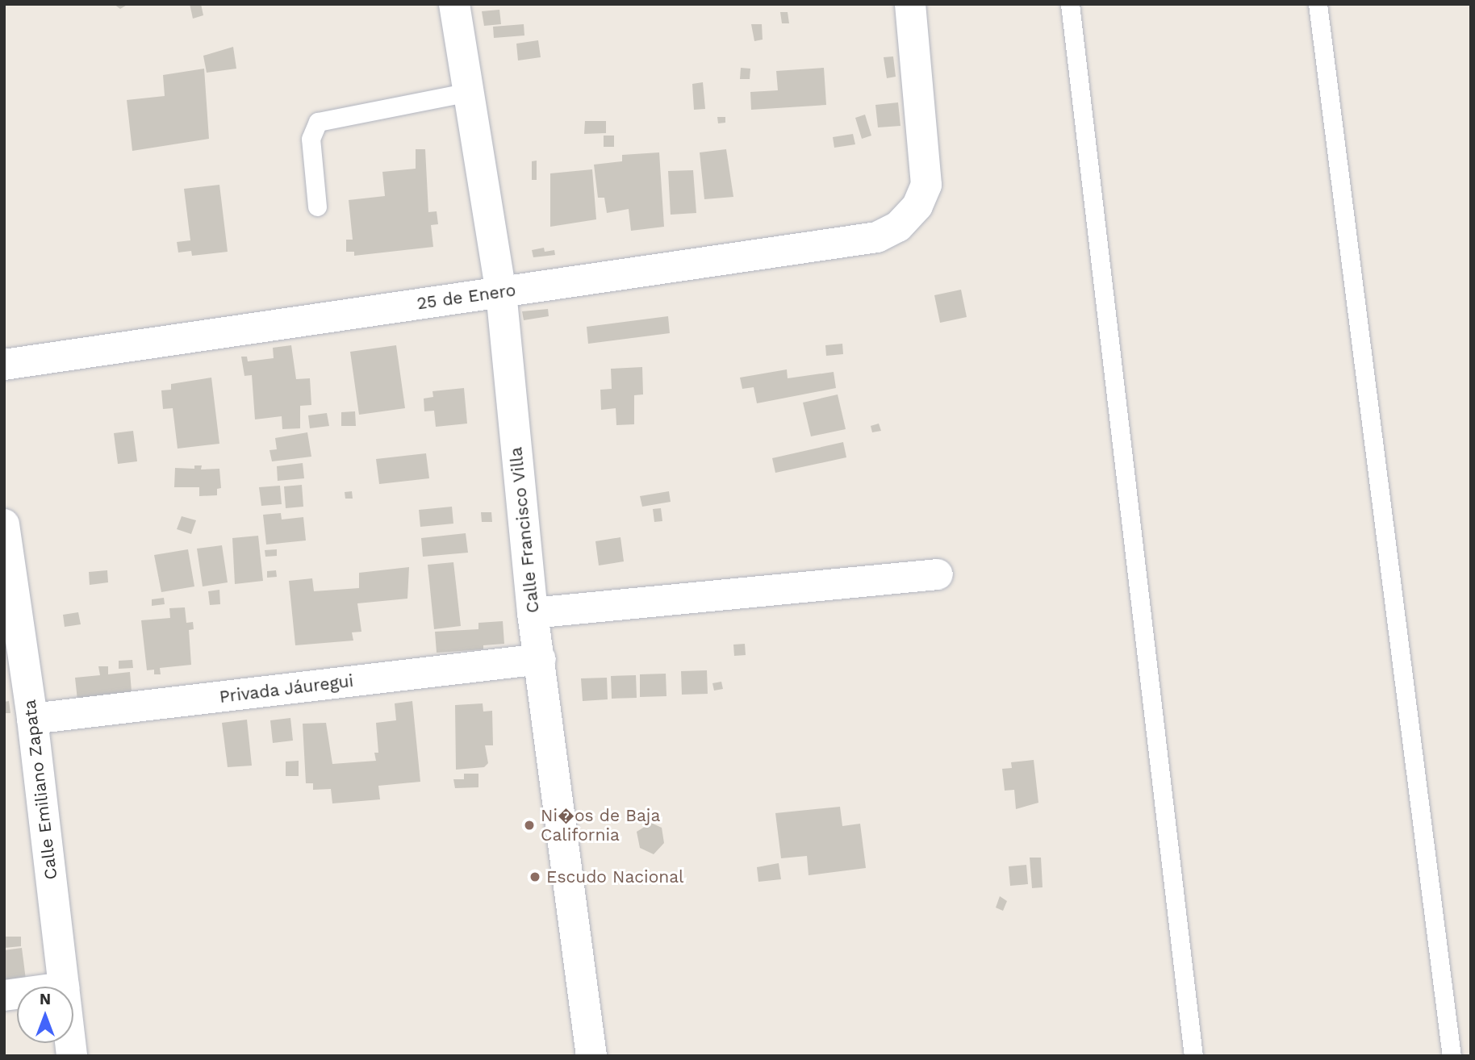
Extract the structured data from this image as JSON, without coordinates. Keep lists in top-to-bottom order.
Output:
{
  "streets": {
    "street": [
      "25 de Enero",
      "Calle Francisco Villa",
      "Privada Jáuregui",
      "Calle Emiliano Zapata"
    ]
  },
  "crossings": [
    ["25 de Enero", "Calle Francisco Villa"],
    ["Calle Francisco Villa", "Privada Jáuregui"],
    ["Privada Jáuregui", "Calle Emiliano Zapata"]
  ],
  "places": ["Ni�os de Baja California", "Escudo Nacional"],
  "north": "top"
}
